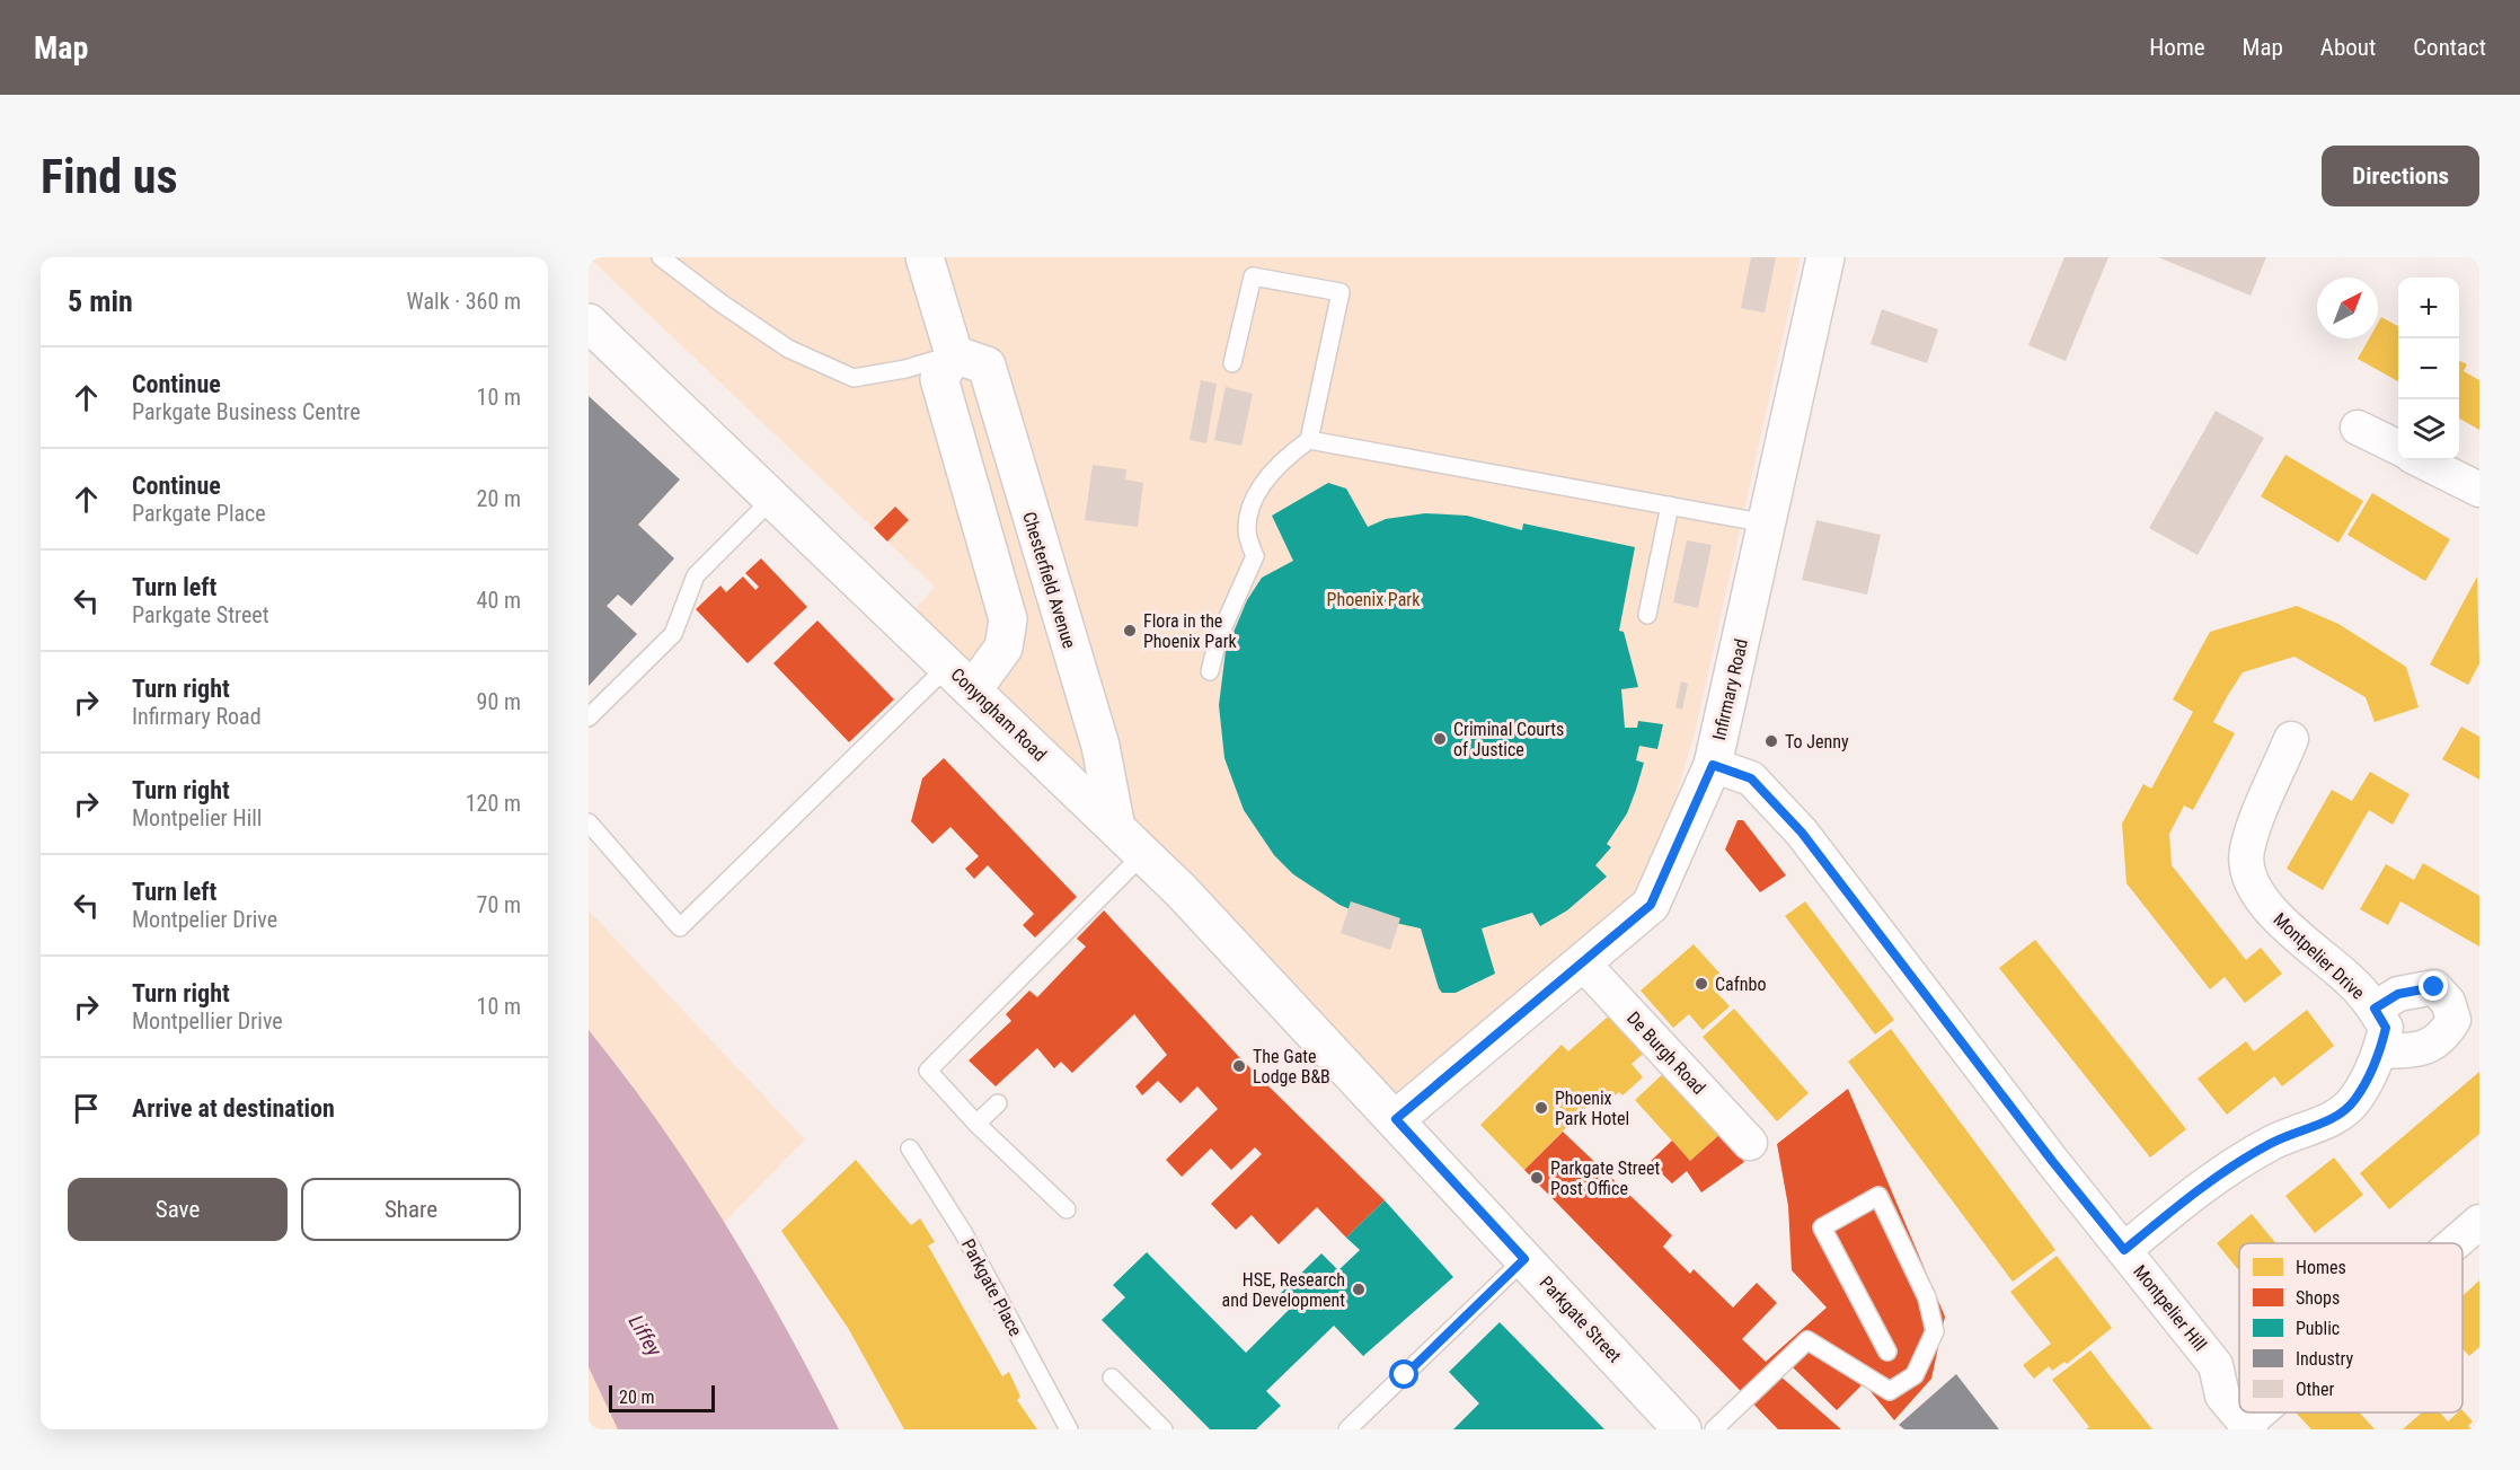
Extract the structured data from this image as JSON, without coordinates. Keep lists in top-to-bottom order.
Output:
{
  "streets": {
    "main road": [
      "Chesterfield Avenue",
      "Infirmary Road",
      "Conyngham Road",
      "Parkgate Street"
    ],
    "street": ["Montpelier Drive", "De Burgh Road", "Montpelier Hill"],
    "lane": ["Parkgate Place"]
  },
  "crossings": [
    ["Chesterfield Avenue", "Conyngham Road"],
    ["Infirmary Road", "Conyngham Road"],
    ["Infirmary Road", "De Burgh Road"],
    ["Infirmary Road", "Montpelier Hill"],
    ["Infirmary Road", "Parkgate Street"],
    ["Conyngham Road", "Parkgate Street"],
    ["Montpelier Drive", "Montpelier Hill"]
  ],
  "water": ["Liffey"],
  "parks": ["Phoenix Park"],
  "places": [
    "Flora in the Phoenix Park",
    "Criminal Courts of Justice",
    "To Jenny",
    "Cafnbo",
    "The Gate Lodge B&B",
    "Phoenix Park Hotel",
    "Parkgate Street Post Office",
    "HSE, Research and Development"
  ],
  "legend": [
    "Homes",
    "Shops",
    "Public",
    "Industry",
    "Other"
  ],
  "scale_bar": "20 m",
  "north": "top right",
  "page": {
    "header": "Map",
    "nav": [
      "Home",
      "Map",
      "About",
      "Contact"
    ],
    "buttons": [
      "Directions",
      ["Save", "Share"]
    ],
    "title": "Find us",
    "heading": ["5 min", "Walk · 360 m"],
    "map_buttons": ["+", "−"],
    "list": [
      ["Continue", "Parkgate Business Centre", "10 m"],
      ["Continue", "Parkgate Place", "20 m"],
      ["Turn left", "Parkgate Street", "40 m"],
      ["Turn right", "Infirmary Road", "90 m"],
      ["Turn right", "Montpelier Hill", "120 m"],
      ["Turn left", "Montpelier Drive", "70 m"],
      ["Turn right", "Montpellier Drive", "10 m"],
      "Arrive at destination"
    ],
    "scale": "20 m"
  }
}
